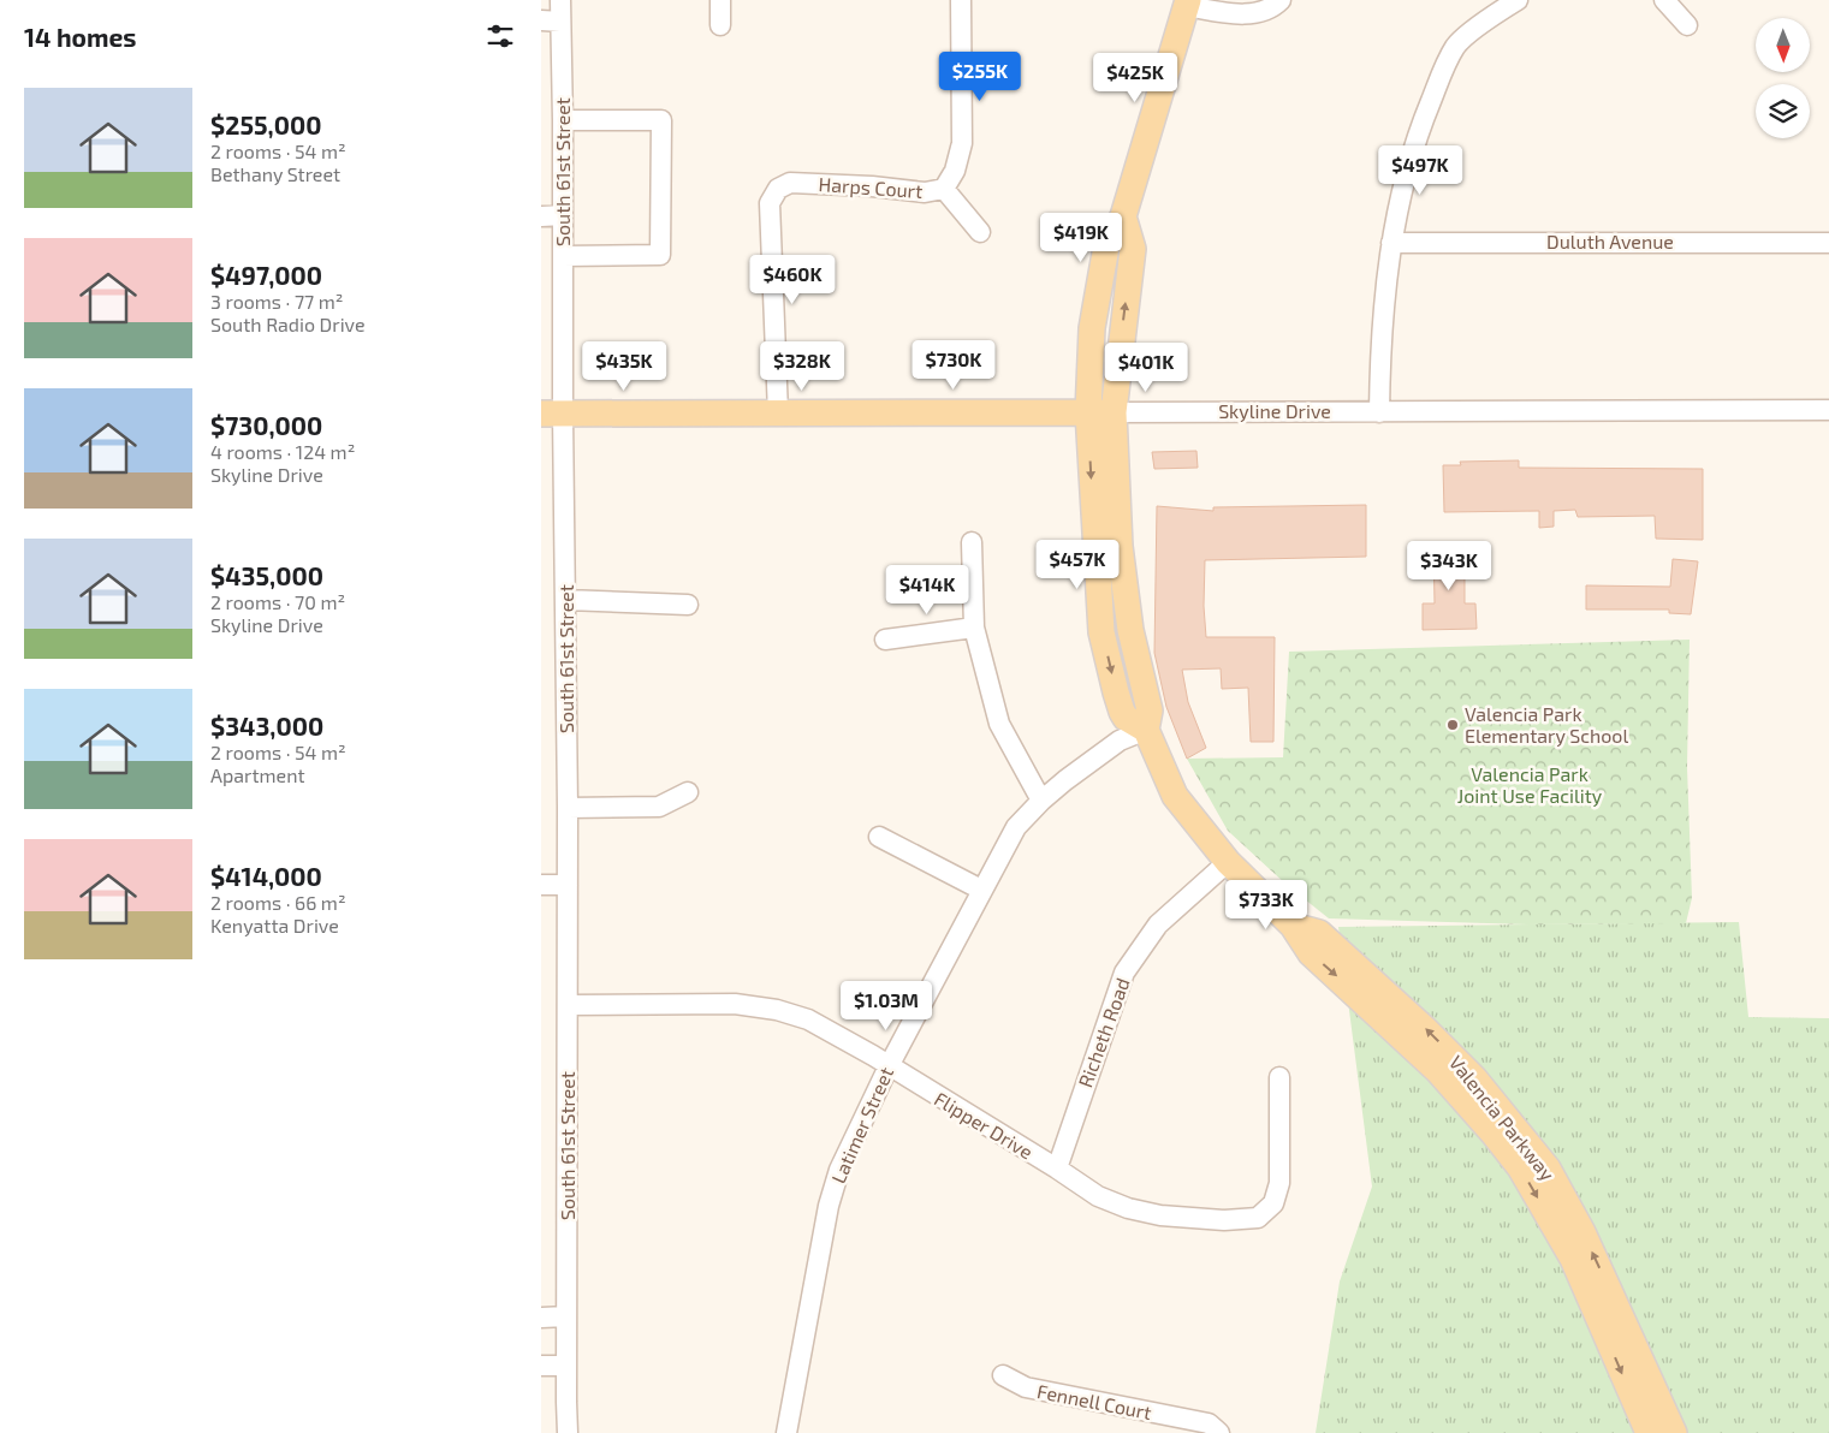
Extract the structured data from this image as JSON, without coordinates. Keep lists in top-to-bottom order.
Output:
{
  "streets": {
    "main road": ["Skyline Drive", "Valencia Parkway"],
    "street": [
      "South 61st Street",
      "Harps Court",
      "Duluth Avenue",
      "Richeth Road",
      "Latimer Street",
      "Flipper Drive",
      "Fennell Court"
    ]
  },
  "crossings": [
    ["South 61st Street", "Skyline Drive"],
    ["South 61st Street", "Flipper Drive"],
    ["Harps Court", "Skyline Drive"],
    ["Skyline Drive", "Valencia Parkway"],
    ["Richeth Road", "Valencia Parkway"],
    ["Richeth Road", "Flipper Drive"],
    ["Valencia Parkway", "Latimer Street"],
    ["Latimer Street", "Flipper Drive"]
  ],
  "parks": ["Valencia Park Joint Use Facility"],
  "places": ["Valencia Park Elementary School"],
  "north": "bottom",
  "page": {
    "heading": "14 homes",
    "price": [
      "$255K",
      "$425K",
      "$497K",
      "$419K",
      "$460K",
      "$730K",
      "$435K",
      "$328K",
      "$401K",
      "$457K",
      "$343K",
      "$414K",
      "$733K",
      "$1.03M"
    ],
    "list": [
      {
        "name": "$255,000",
        "note": "2 rooms · 54 m² · Bethany Street"
      },
      {
        "name": "$497,000",
        "note": "3 rooms · 77 m² · South Radio Drive"
      },
      {
        "name": "$730,000",
        "note": "4 rooms · 124 m² · Skyline Drive"
      },
      {
        "name": "$435,000",
        "note": "2 rooms · 70 m² · Skyline Drive"
      },
      {
        "name": "$343,000",
        "note": "2 rooms · 54 m² · Apartment"
      },
      {
        "name": "$414,000",
        "note": "2 rooms · 66 m² · Kenyatta Drive"
      }
    ]
  }
}
